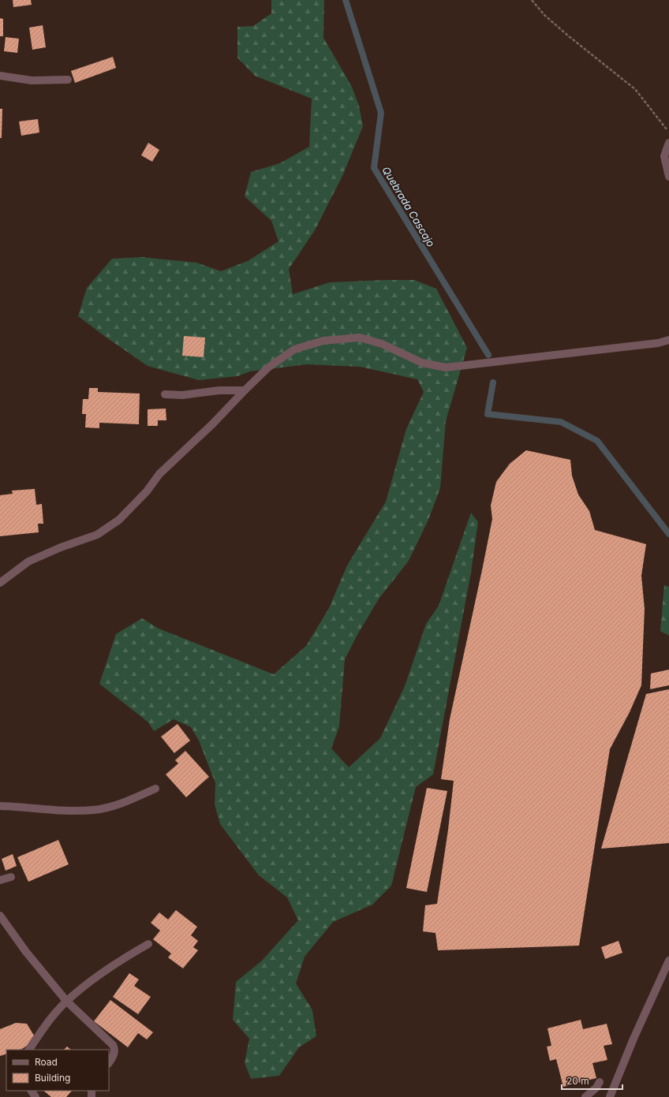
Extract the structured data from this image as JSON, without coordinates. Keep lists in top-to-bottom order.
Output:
{
  "water": ["Quebrada Cascajo"],
  "legend": ["Road", "Building"],
  "scale_bar": "20 m"
}
